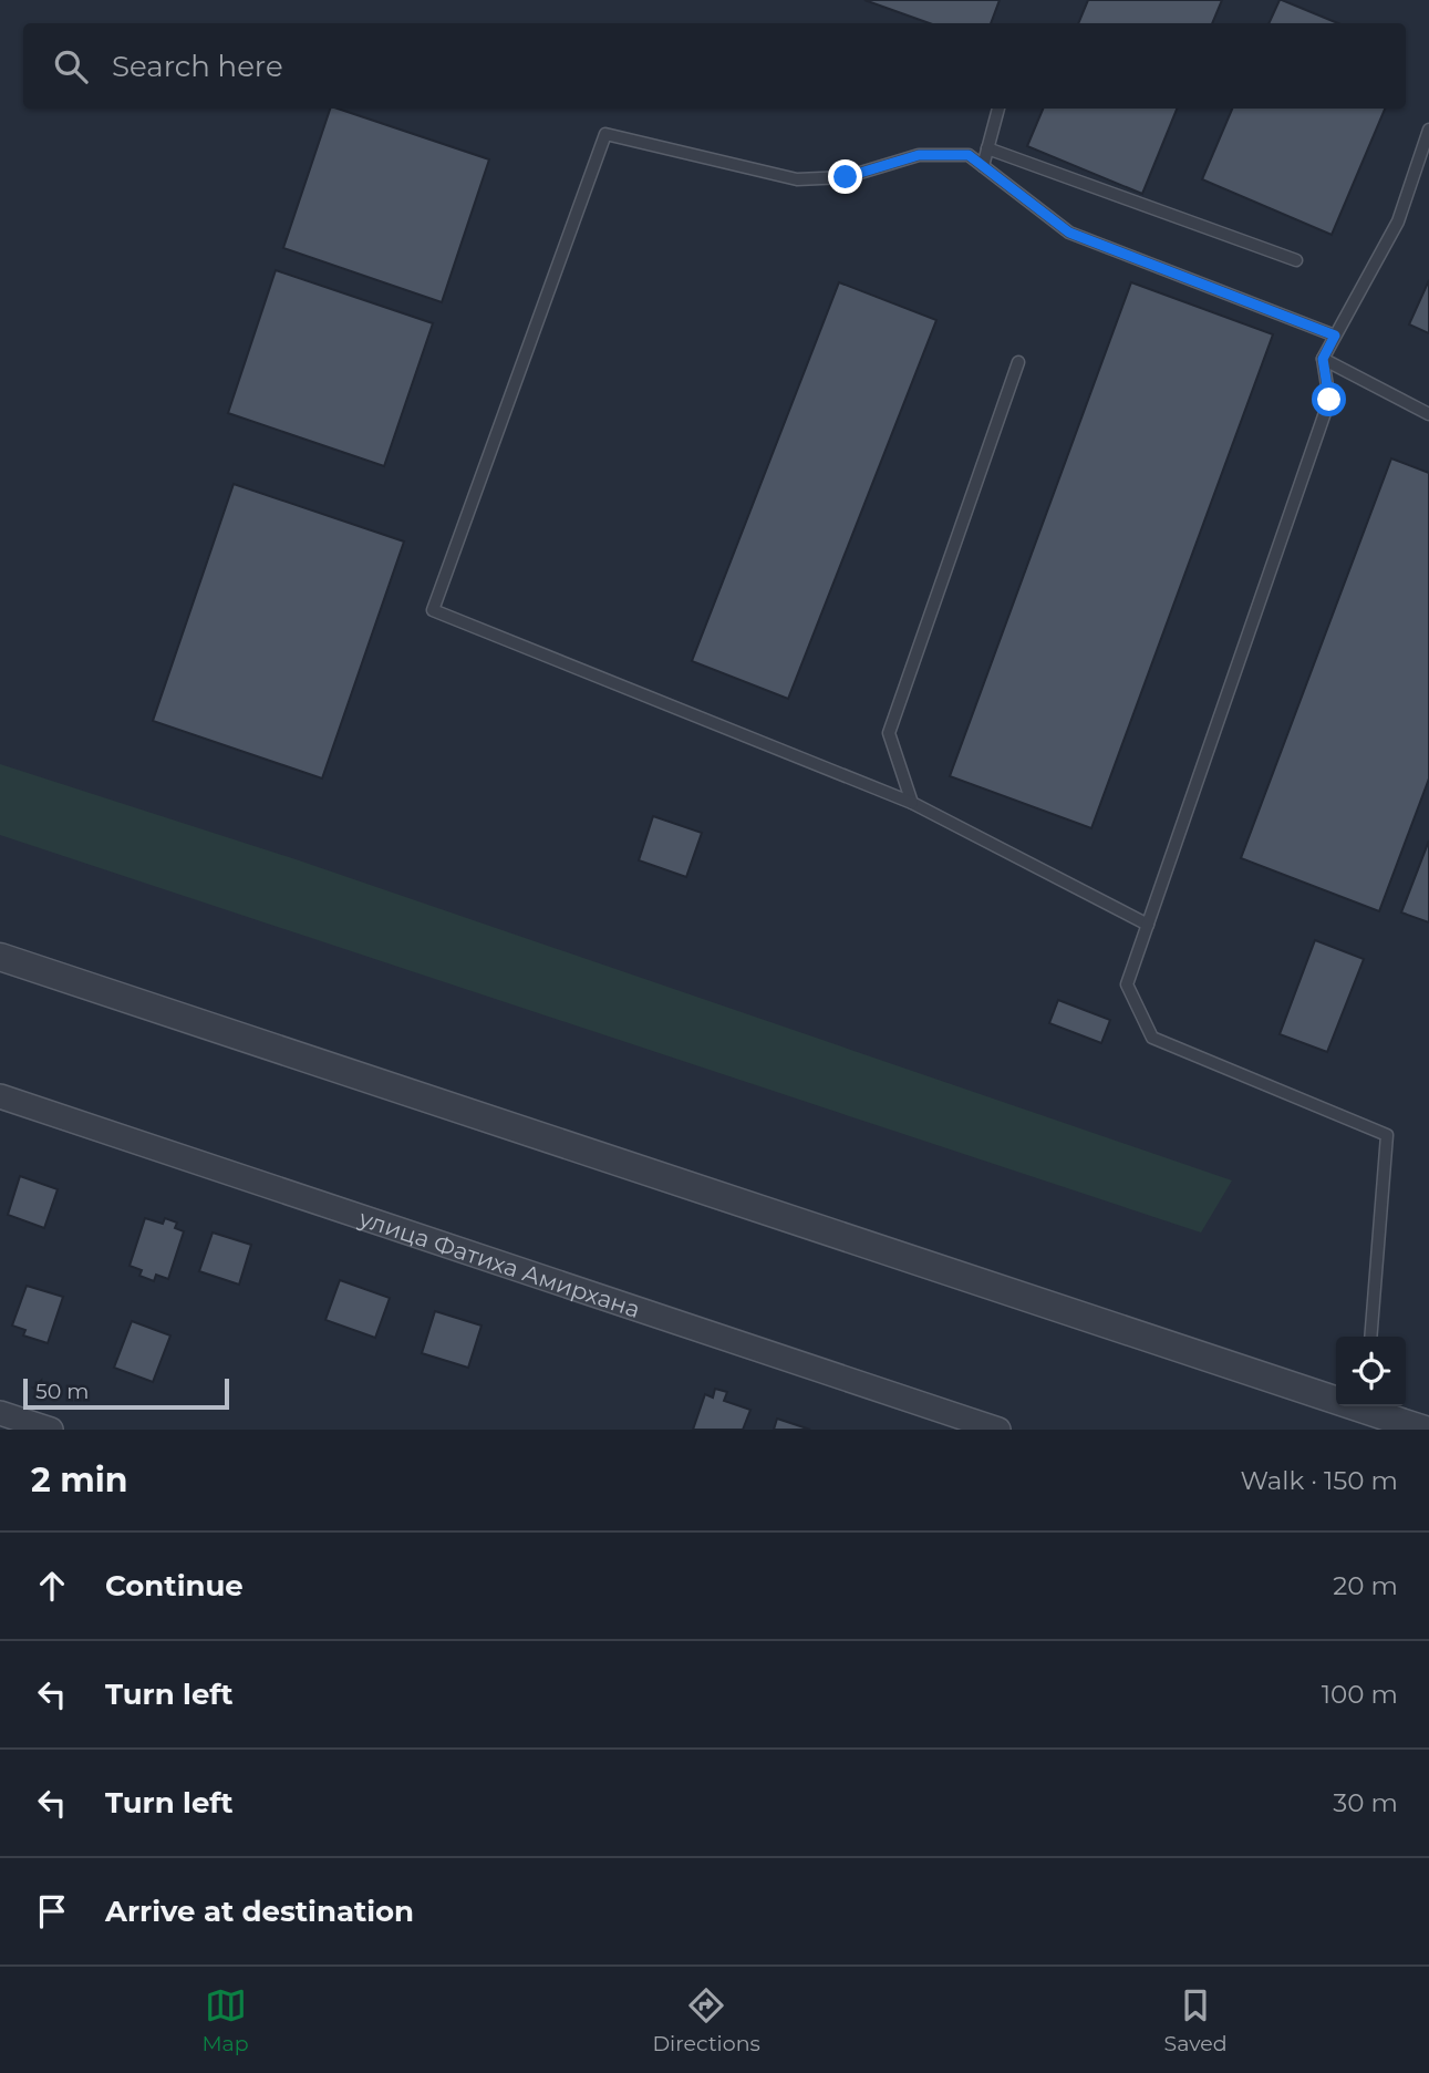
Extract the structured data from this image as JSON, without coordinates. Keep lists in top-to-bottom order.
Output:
{
  "streets": {
    "street": ["улица Фатиха Амирхана"]
  },
  "scale_bar": "50 m",
  "page": {
    "search": "Search here",
    "scale": "50 m",
    "heading": ["2 min", "Walk · 150 m"],
    "list": [
      ["Continue", "20 m"],
      ["Turn left", "100 m"],
      ["Turn left", "30 m"],
      "Arrive at destination"
    ],
    "nav": ["Map", "Directions", "Saved"]
  }
}
